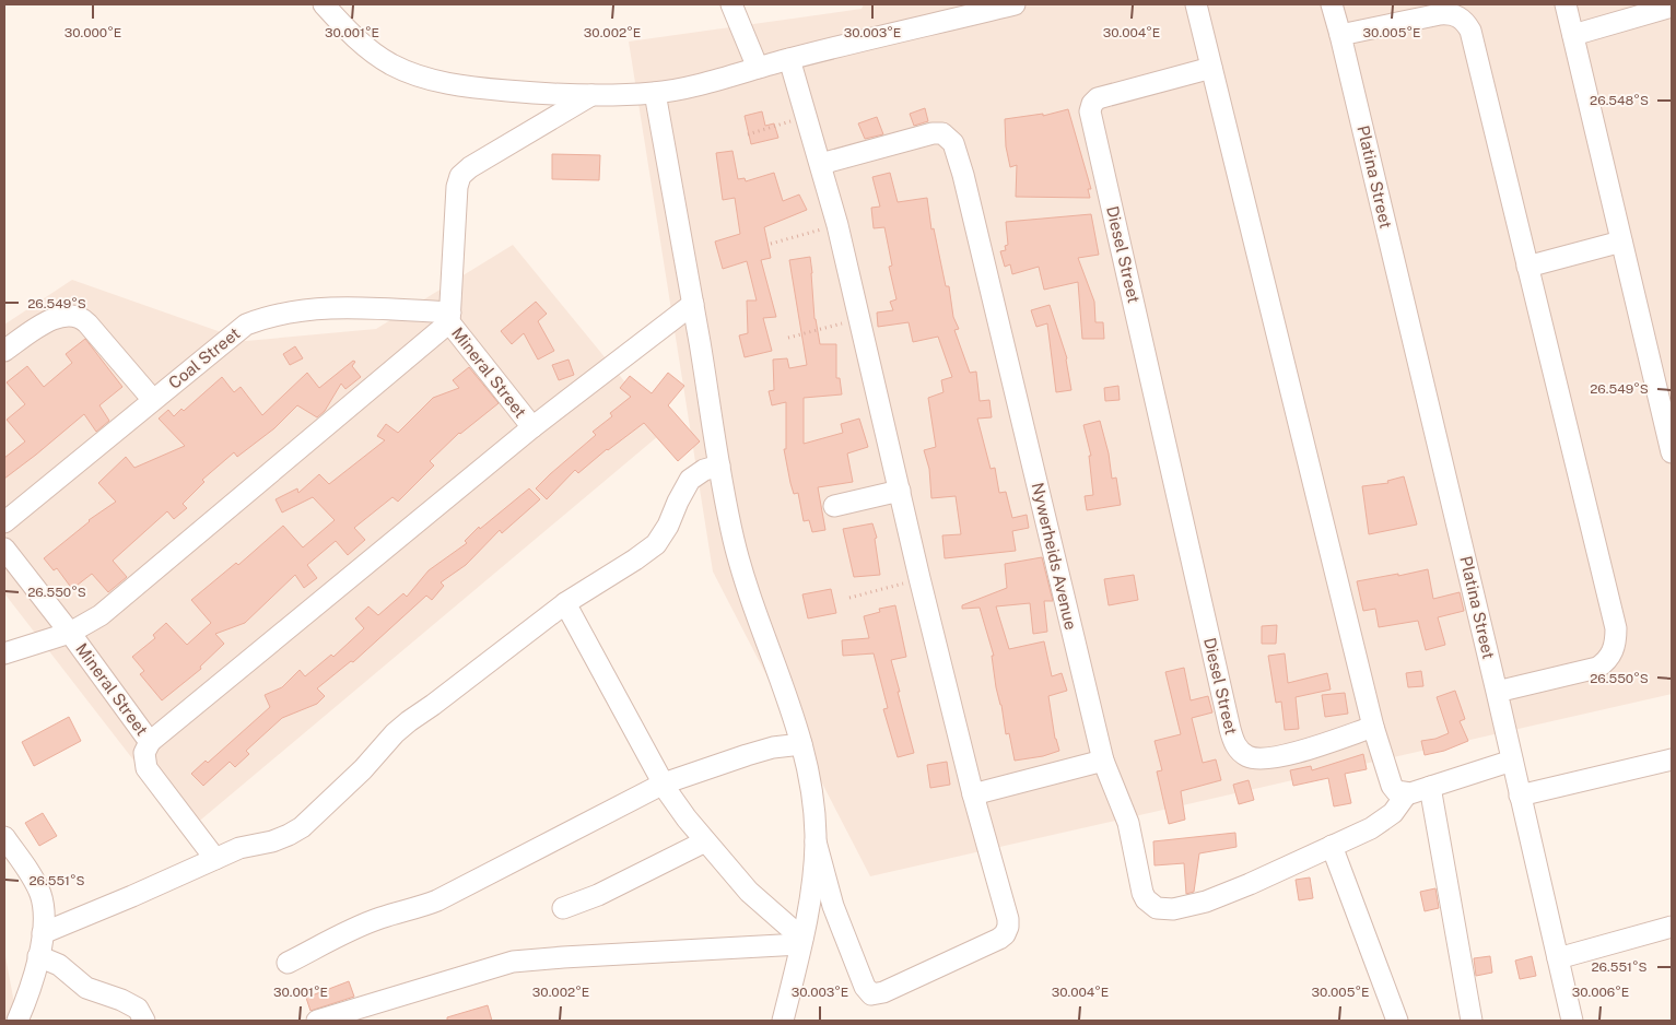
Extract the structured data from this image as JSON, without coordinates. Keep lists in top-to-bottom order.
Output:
{
  "streets": {
    "street": [
      "Platina Street",
      "Diesel Street",
      "Coal Street",
      "Mineral Street",
      "Nywerheids Avenue"
    ]
  },
  "crossings": [
    ["Coal Street", "Mineral Street"]
  ],
  "coordinates": [
    "30.000°E",
    "30.001°E",
    "30.002°E",
    "30.003°E",
    "30.004°E",
    "30.005°E",
    "26.548°S",
    "26.549°S",
    "26.550°S",
    "26.551°S",
    "30.006°E"
  ]
}
